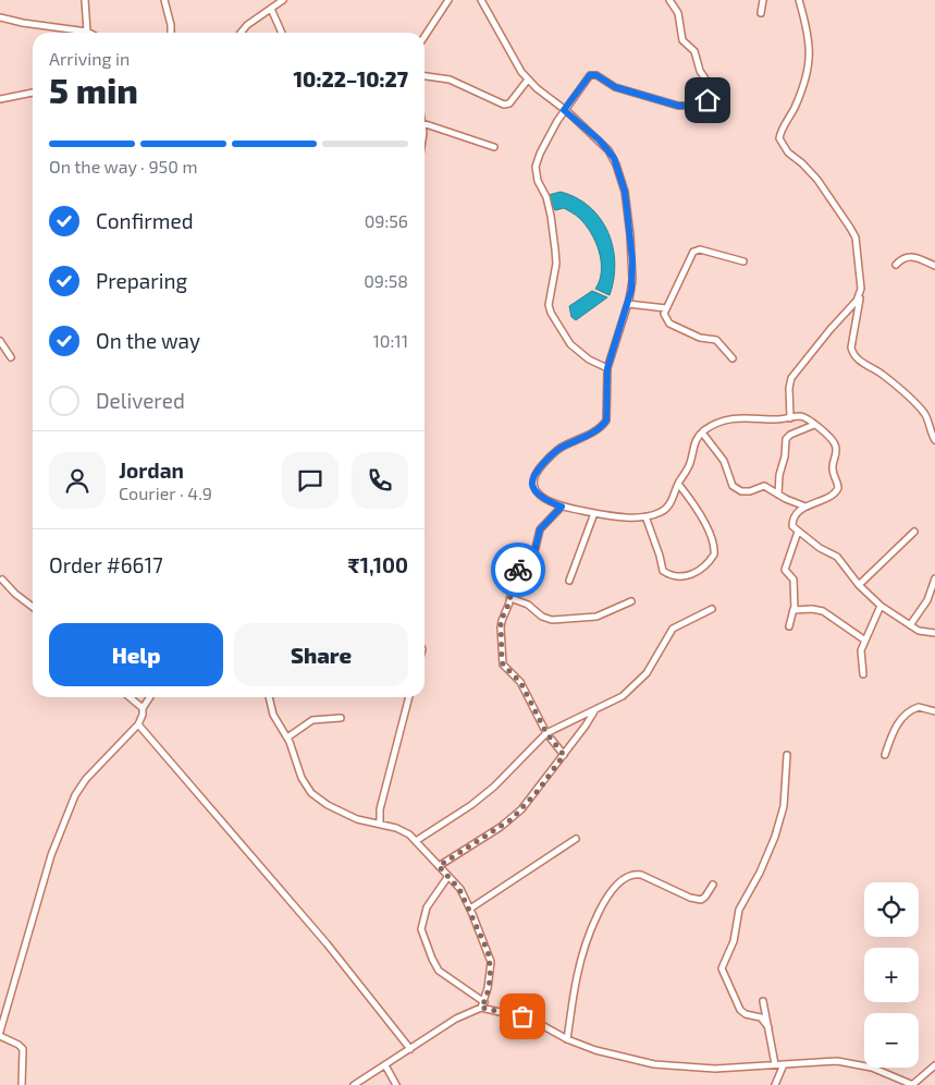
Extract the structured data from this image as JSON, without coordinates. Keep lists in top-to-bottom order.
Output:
{
  "page": {
    "heading": ["5 min", "Arriving in", "10:22–10:27"],
    "panel": [
      "Jordan",
      "Courier · 4.9",
      "Order #6617",
      "₹1,100"
    ],
    "bar": "On the way · 950 m",
    "list": [
      ["Confirmed", "09:56"],
      ["Preparing", "09:58"],
      ["On the way", "10:11"],
      "Delivered"
    ],
    "buttons": ["Help", "Share"],
    "map_buttons": ["+", "−"]
  }
}
